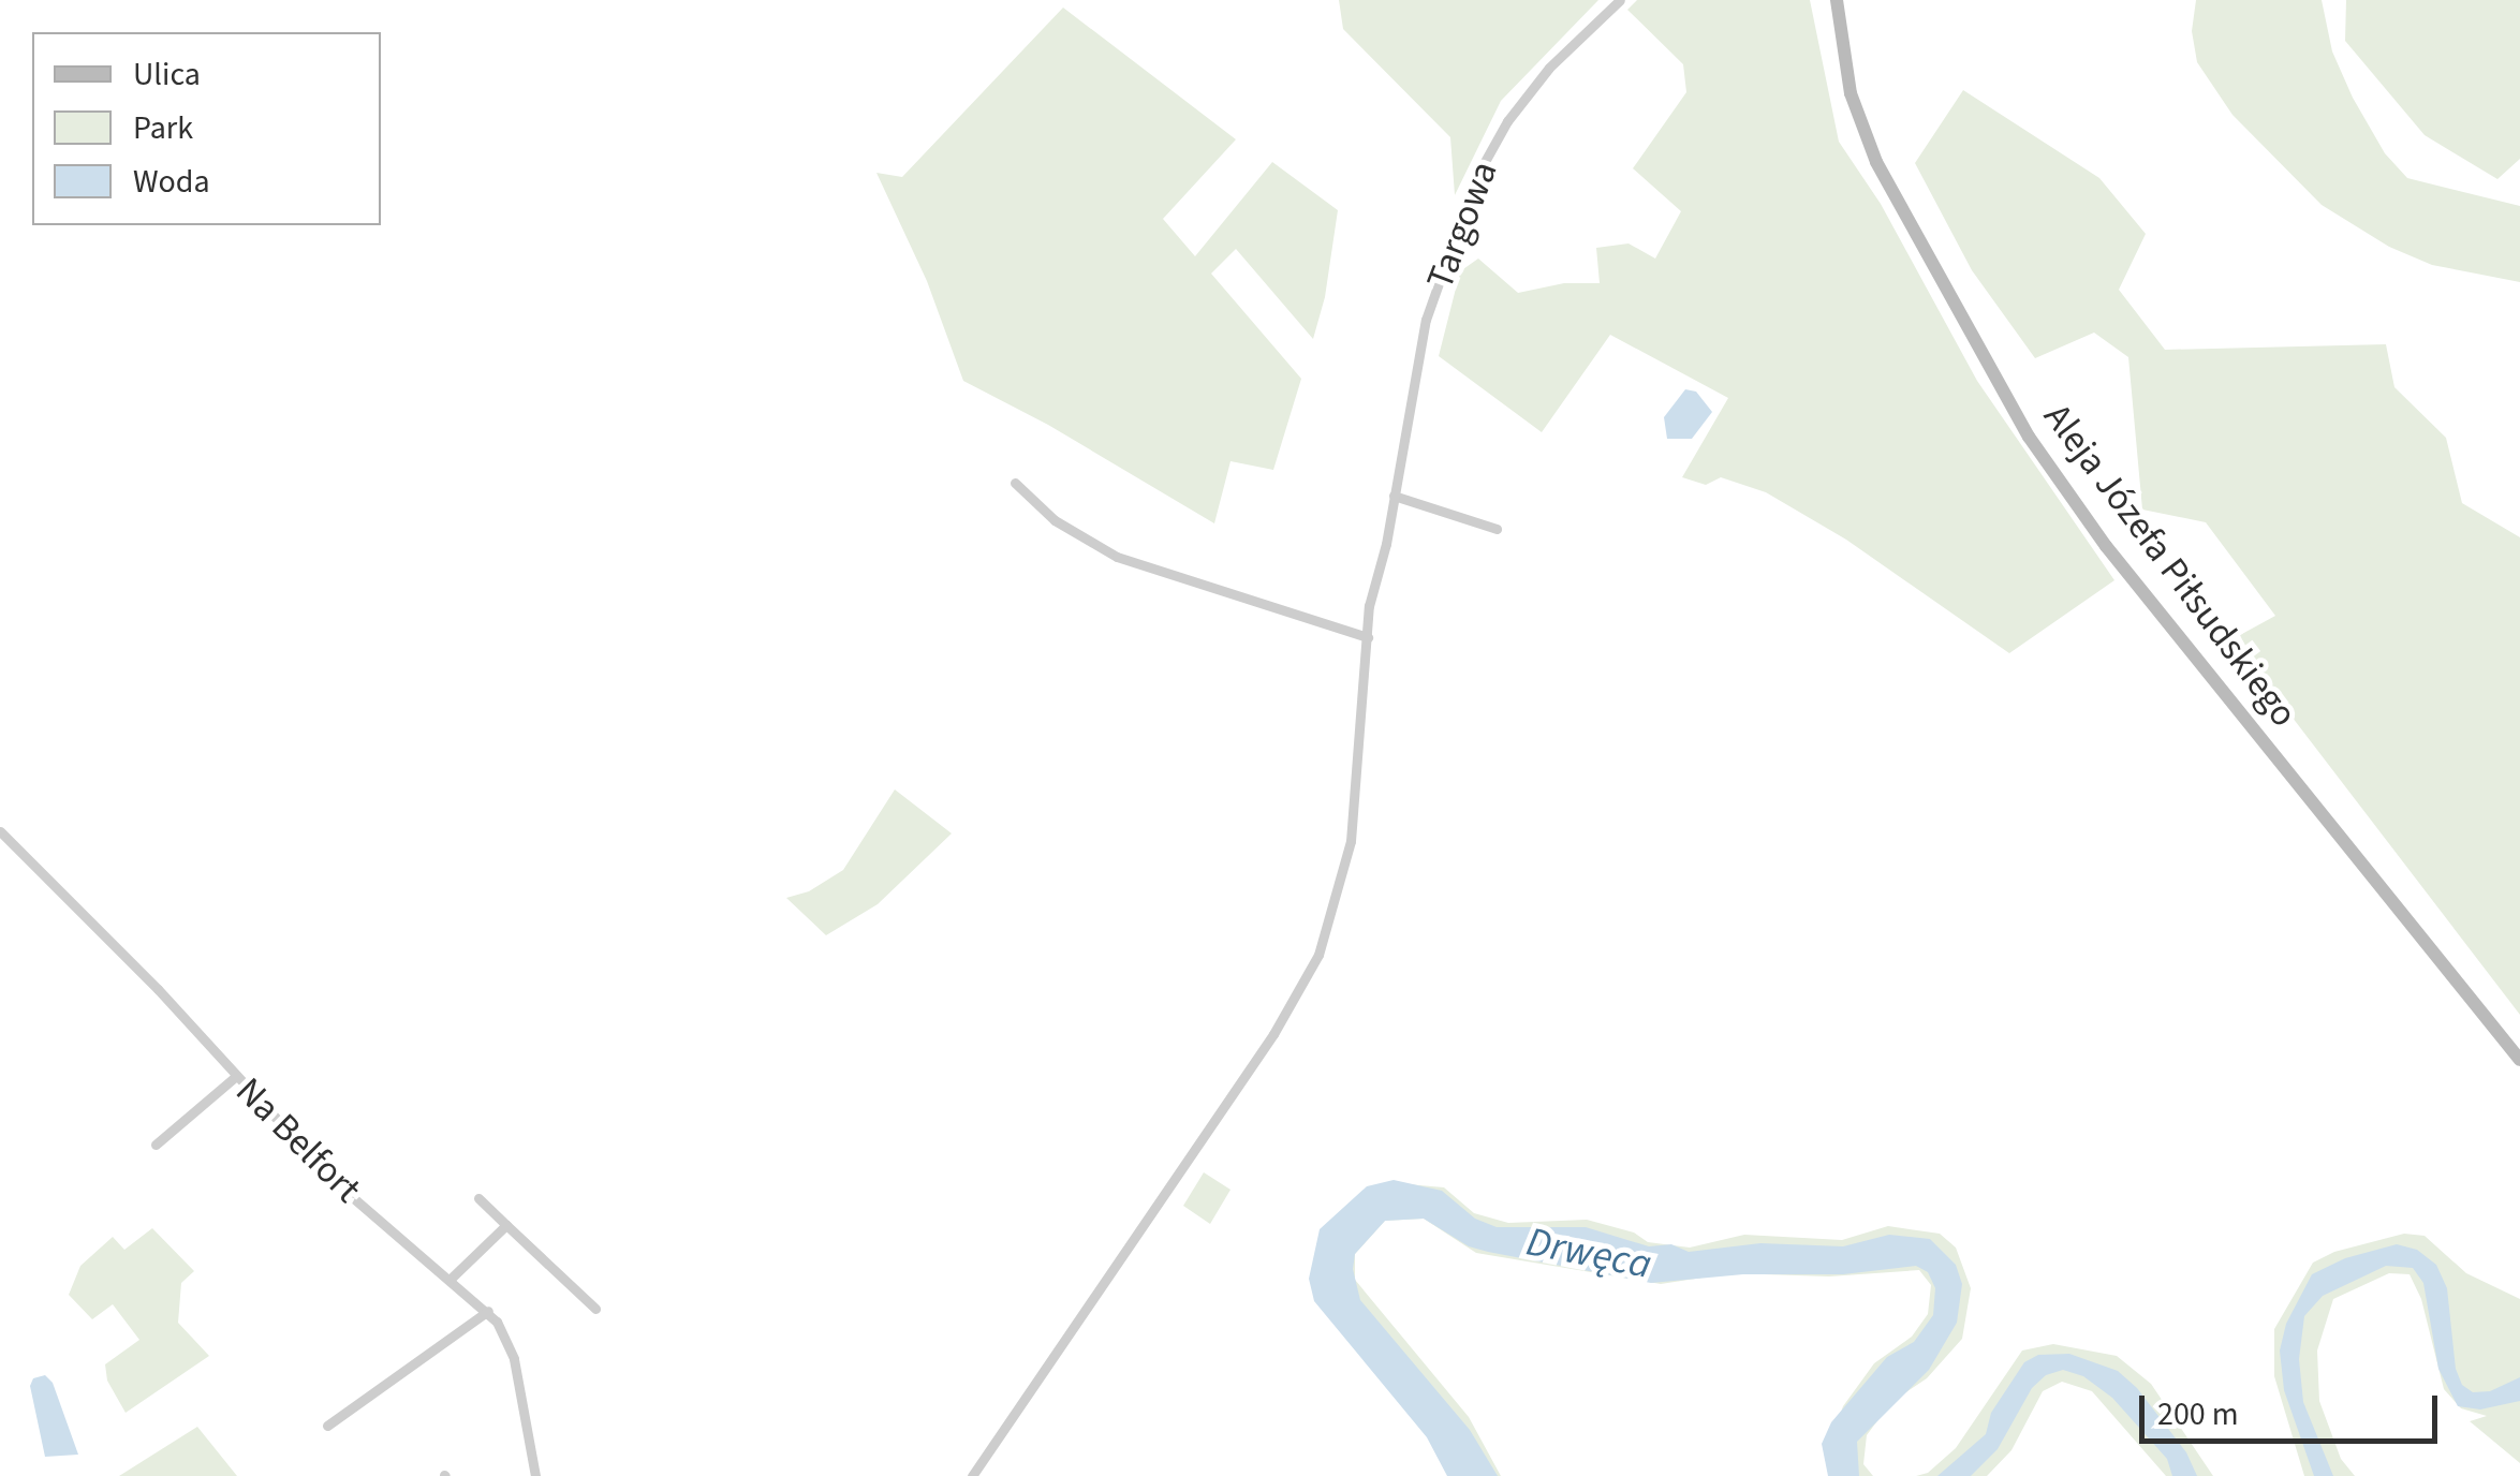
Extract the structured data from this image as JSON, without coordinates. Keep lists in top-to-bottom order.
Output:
{
  "streets": {
    "main road": ["Aleja Józefa Piłsudskiego"],
    "street": ["Targowa", "Na Belfort"]
  },
  "water": ["Drwęca"],
  "legend": ["Ulica", "Park", "Woda"],
  "scale_bar": "200 m"
}
